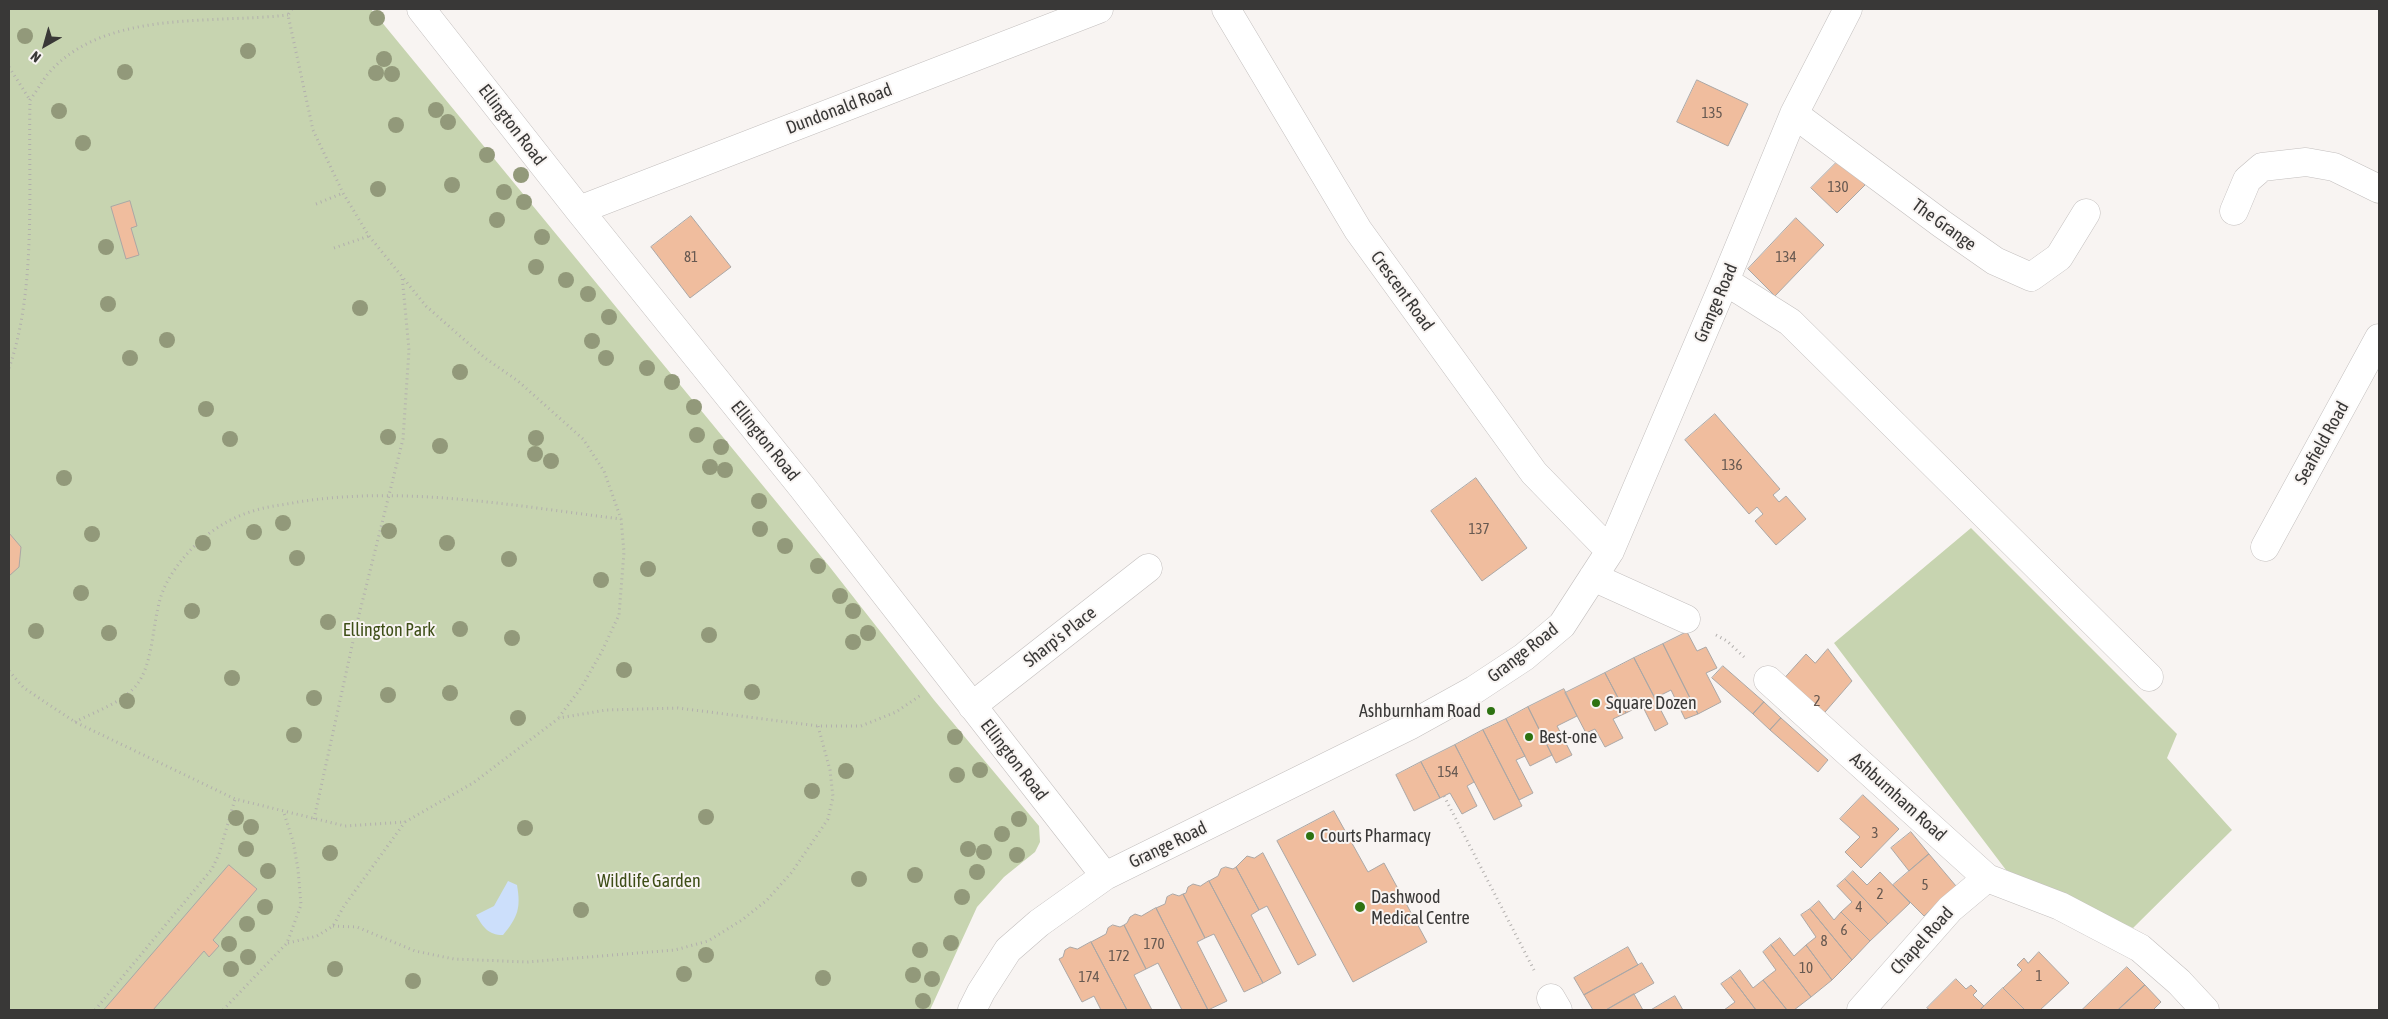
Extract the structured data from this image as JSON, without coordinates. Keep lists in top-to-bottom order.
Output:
{
  "streets": {
    "street": [
      "Dundonald Road",
      "Ellington Road",
      "The Grange",
      "Crescent Road",
      "Grange Road",
      "Seafield Road",
      "Sharp's Place",
      "Ashburnham Road",
      "Chapel Road"
    ]
  },
  "crossings": [
    ["Dundonald Road", "Ellington Road"],
    ["Ellington Road", "Grange Road"],
    ["Ellington Road", "Sharp's Place"],
    ["The Grange", "Grange Road"],
    ["Crescent Road", "Grange Road"],
    ["Ashburnham Road", "Chapel Road"]
  ],
  "parks": ["Ellington Park", "Wildlife Garden"],
  "places": [
    "Square Dozen",
    "Ashburnham Road",
    "Best-one",
    "Courts Pharmacy",
    "Dashwood Medical Centre"
  ],
  "house_numbers": [
    "135",
    "130",
    "81",
    "134",
    "136",
    "137",
    "2",
    "154",
    "3",
    "5",
    "2",
    "4",
    "6",
    "8",
    "170",
    "172",
    "10",
    "1",
    "174"
  ],
  "north": "bottom left"
}
